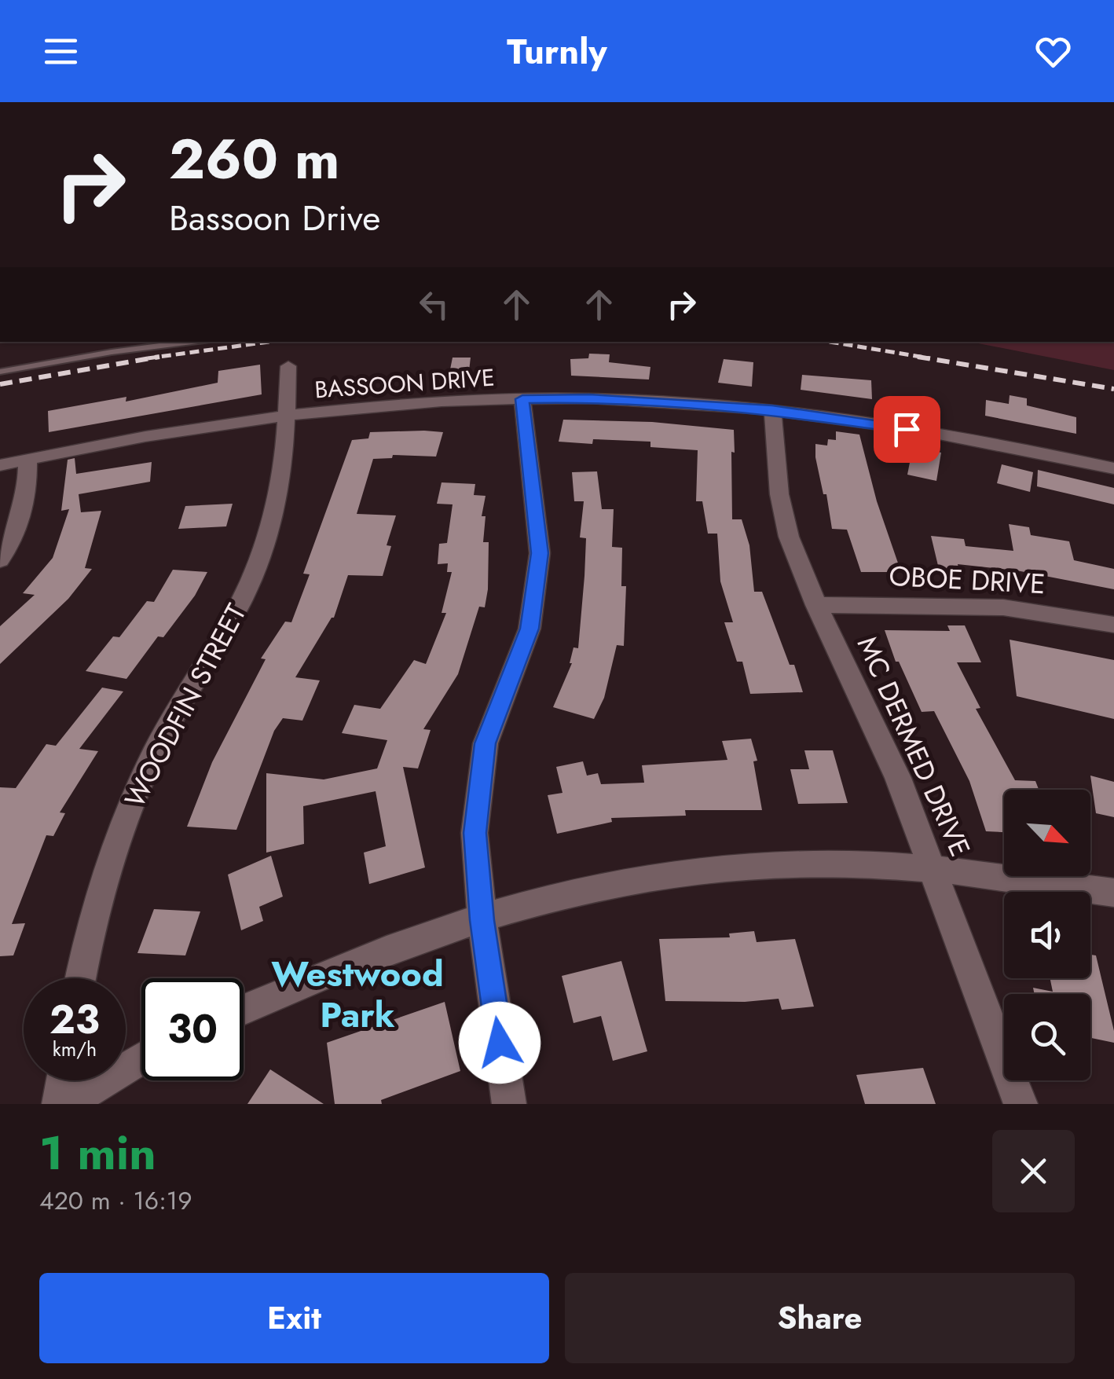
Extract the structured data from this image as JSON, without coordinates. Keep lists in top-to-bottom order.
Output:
{
  "streets": {
    "street": [
      "BASSOON DRIVE",
      "OBOE DRIVE",
      "WOODFIN STREET",
      "MC DERMED DRIVE"
    ]
  },
  "crossings": [
    ["BASSOON DRIVE", "WOODFIN STREET"],
    ["BASSOON DRIVE", "MC DERMED DRIVE"],
    ["OBOE DRIVE", "MC DERMED DRIVE"]
  ],
  "districts": ["Westwood Park"],
  "north": "bottom right",
  "page": {
    "header": "Turnly",
    "turn": ["260 m", "Bassoon Drive"],
    "speed": "23 km/h",
    "limit": "30",
    "heading": ["1 min", "420 m · 16:19"],
    "buttons": ["Exit", "Share"]
  }
}
